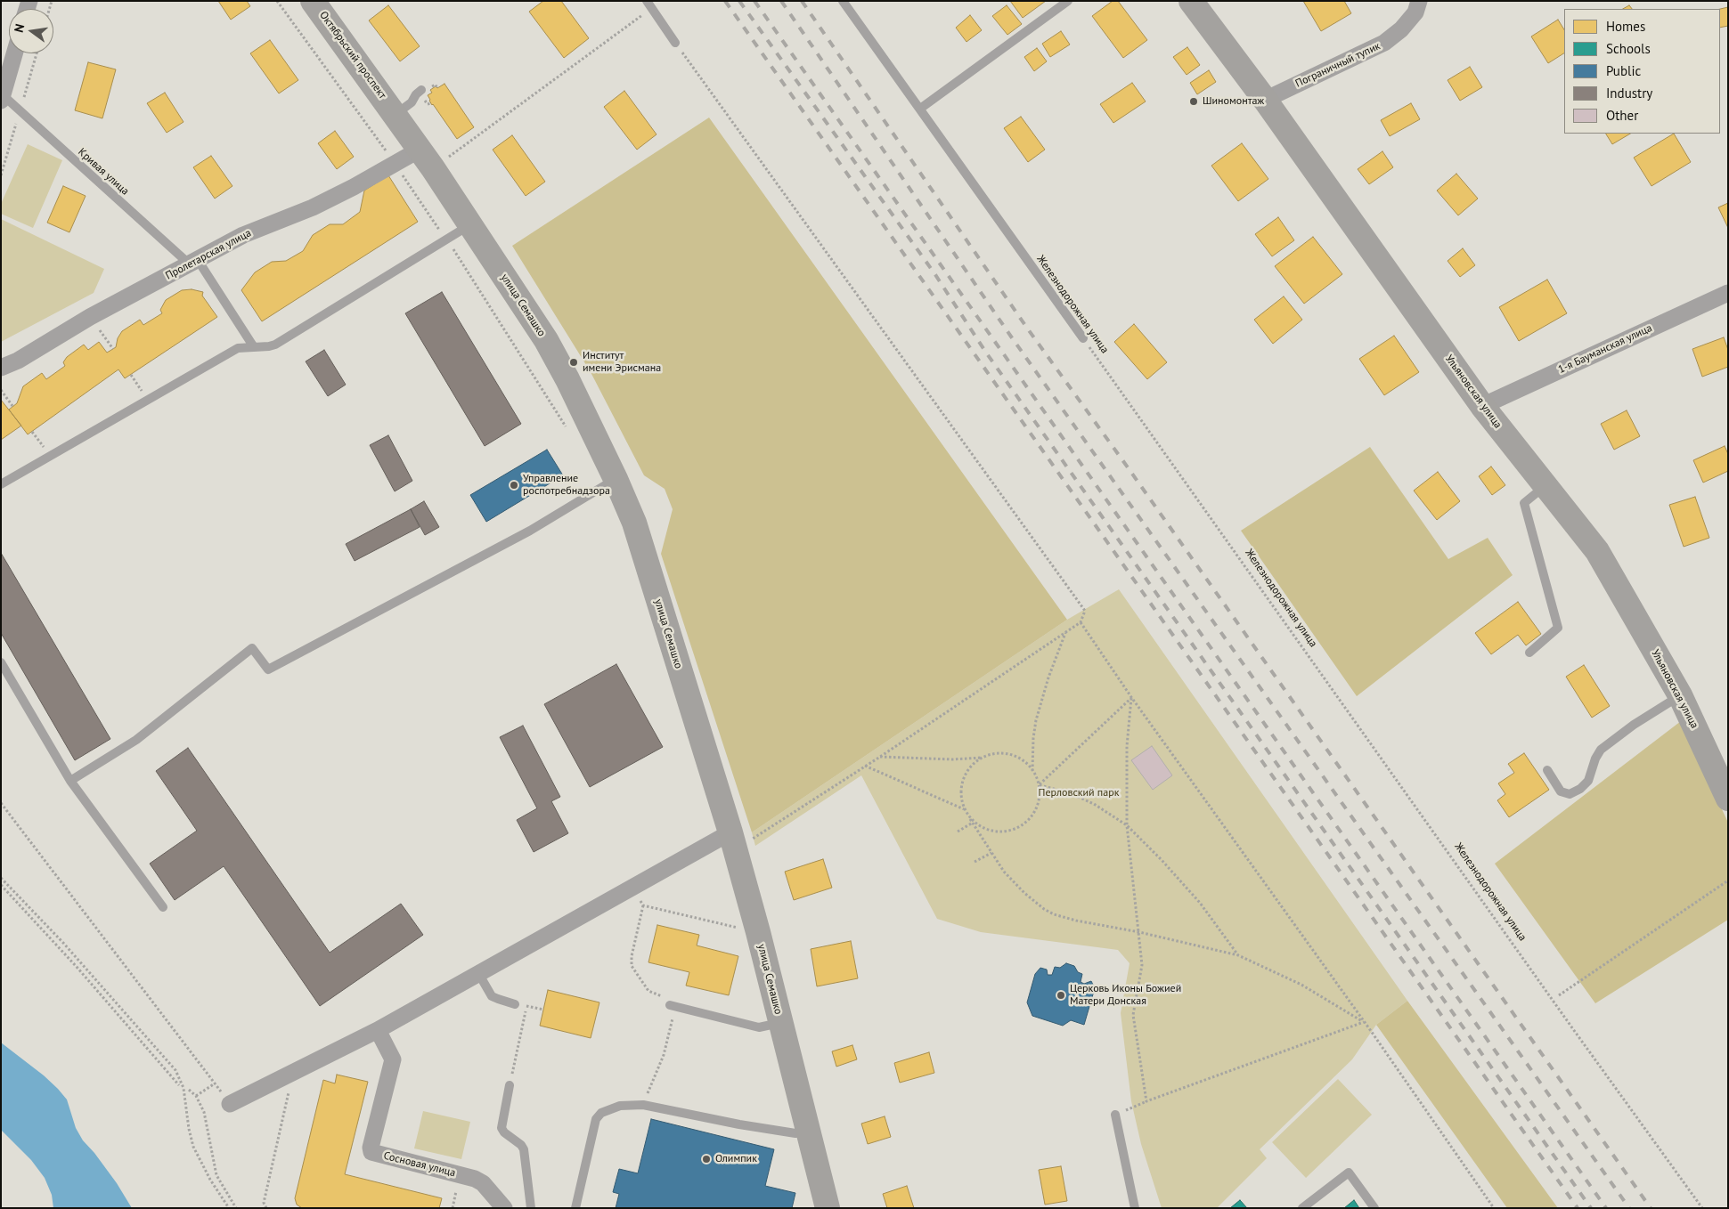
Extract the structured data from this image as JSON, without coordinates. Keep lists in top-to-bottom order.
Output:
{
  "streets": {
    "main road": ["Октябрьский проспект", "улица Семашко", "Ульяновская улица"],
    "street": [
      "Пограничный тупик",
      "Пролетарская улица",
      "1-я Бауманская улица",
      "Сосновая улица"
    ],
    "lane": ["Кривая улица", "Железнодорожная улица"]
  },
  "crossings": [
    ["Октябрьский проспект", "улица Семашко"],
    ["Пограничный тупик", "Ульяновская улица"],
    ["Кривая улица", "Пролетарская улица"],
    ["Пролетарская улица", "улица Семашко"],
    ["1-я Бауманская улица", "Ульяновская улица"]
  ],
  "parks": ["Перловский парк"],
  "places": [
    "Шиномонтаж",
    "Институт имени Эрисмана",
    "Управление роспотребнадзора",
    "Церковь Иконы Божией Матери Донская",
    "Олимпик"
  ],
  "legend": [
    "Homes",
    "Schools",
    "Public",
    "Industry",
    "Other"
  ],
  "north": "left"
}
